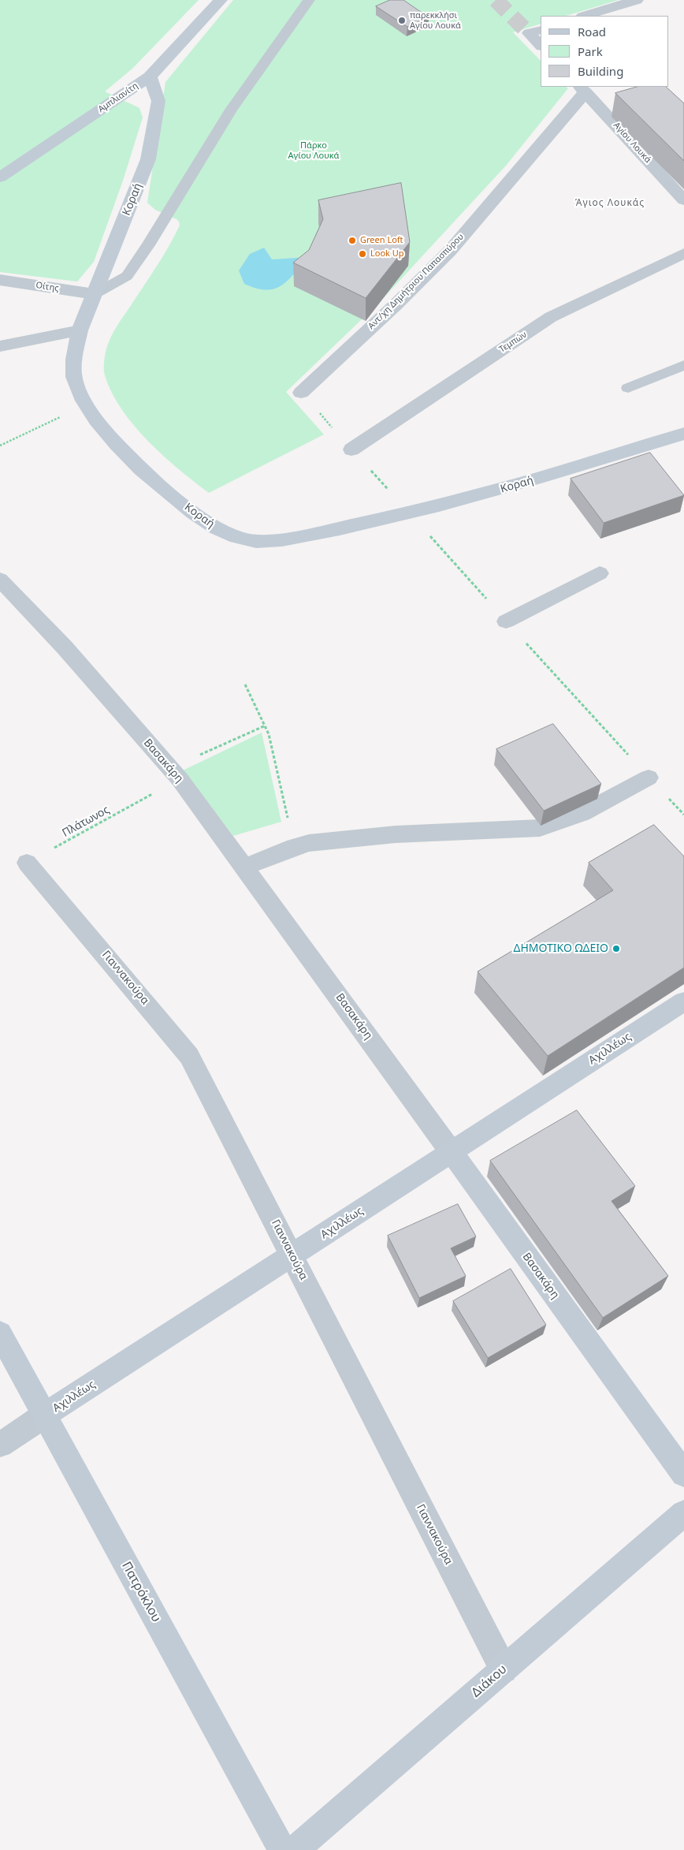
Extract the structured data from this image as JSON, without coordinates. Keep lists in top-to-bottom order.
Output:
{
  "streets": {
    "street": [
      "Αμπλιανίτη",
      "Αγίου Λουκά",
      "Κοραή",
      "Αντ/χη Δημήτριου Παπασπύρου",
      "Οίτης",
      "Τεμπών",
      "Βασακάρη",
      "Γιαννακούρα",
      "Αχιλλέως",
      "Πατρόκλου",
      "Διάκου"
    ],
    "path": ["Πλάτωνος"]
  },
  "crossings": [
    ["Αμπλιανίτη", "Κοραή"],
    ["Αγίου Λουκά", "Αντ/χη Δημήτριου Παπασπύρου"],
    ["Κοραή", "Οίτης"],
    ["Βασακάρη", "Πλάτωνος"],
    ["Βασακάρη", "Αχιλλέως"],
    ["Πλάτωνος", "Γιαννακούρα"],
    ["Γιαννακούρα", "Αχιλλέως"],
    ["Γιαννακούρα", "Διάκου"],
    ["Αχιλλέως", "Πατρόκλου"]
  ],
  "districts": ["Άγιος Λουκάς"],
  "parks": ["Πάρκο Αγίου Λουκά"],
  "places": [
    "παρεκκλήσι Αγίου Λουκά",
    "Green Loft",
    "Look Up",
    "ΔΗΜΟΤΙΚΟ ΩΔΕΙΟ"
  ],
  "legend": ["Road", "Park", "Building"]
}
